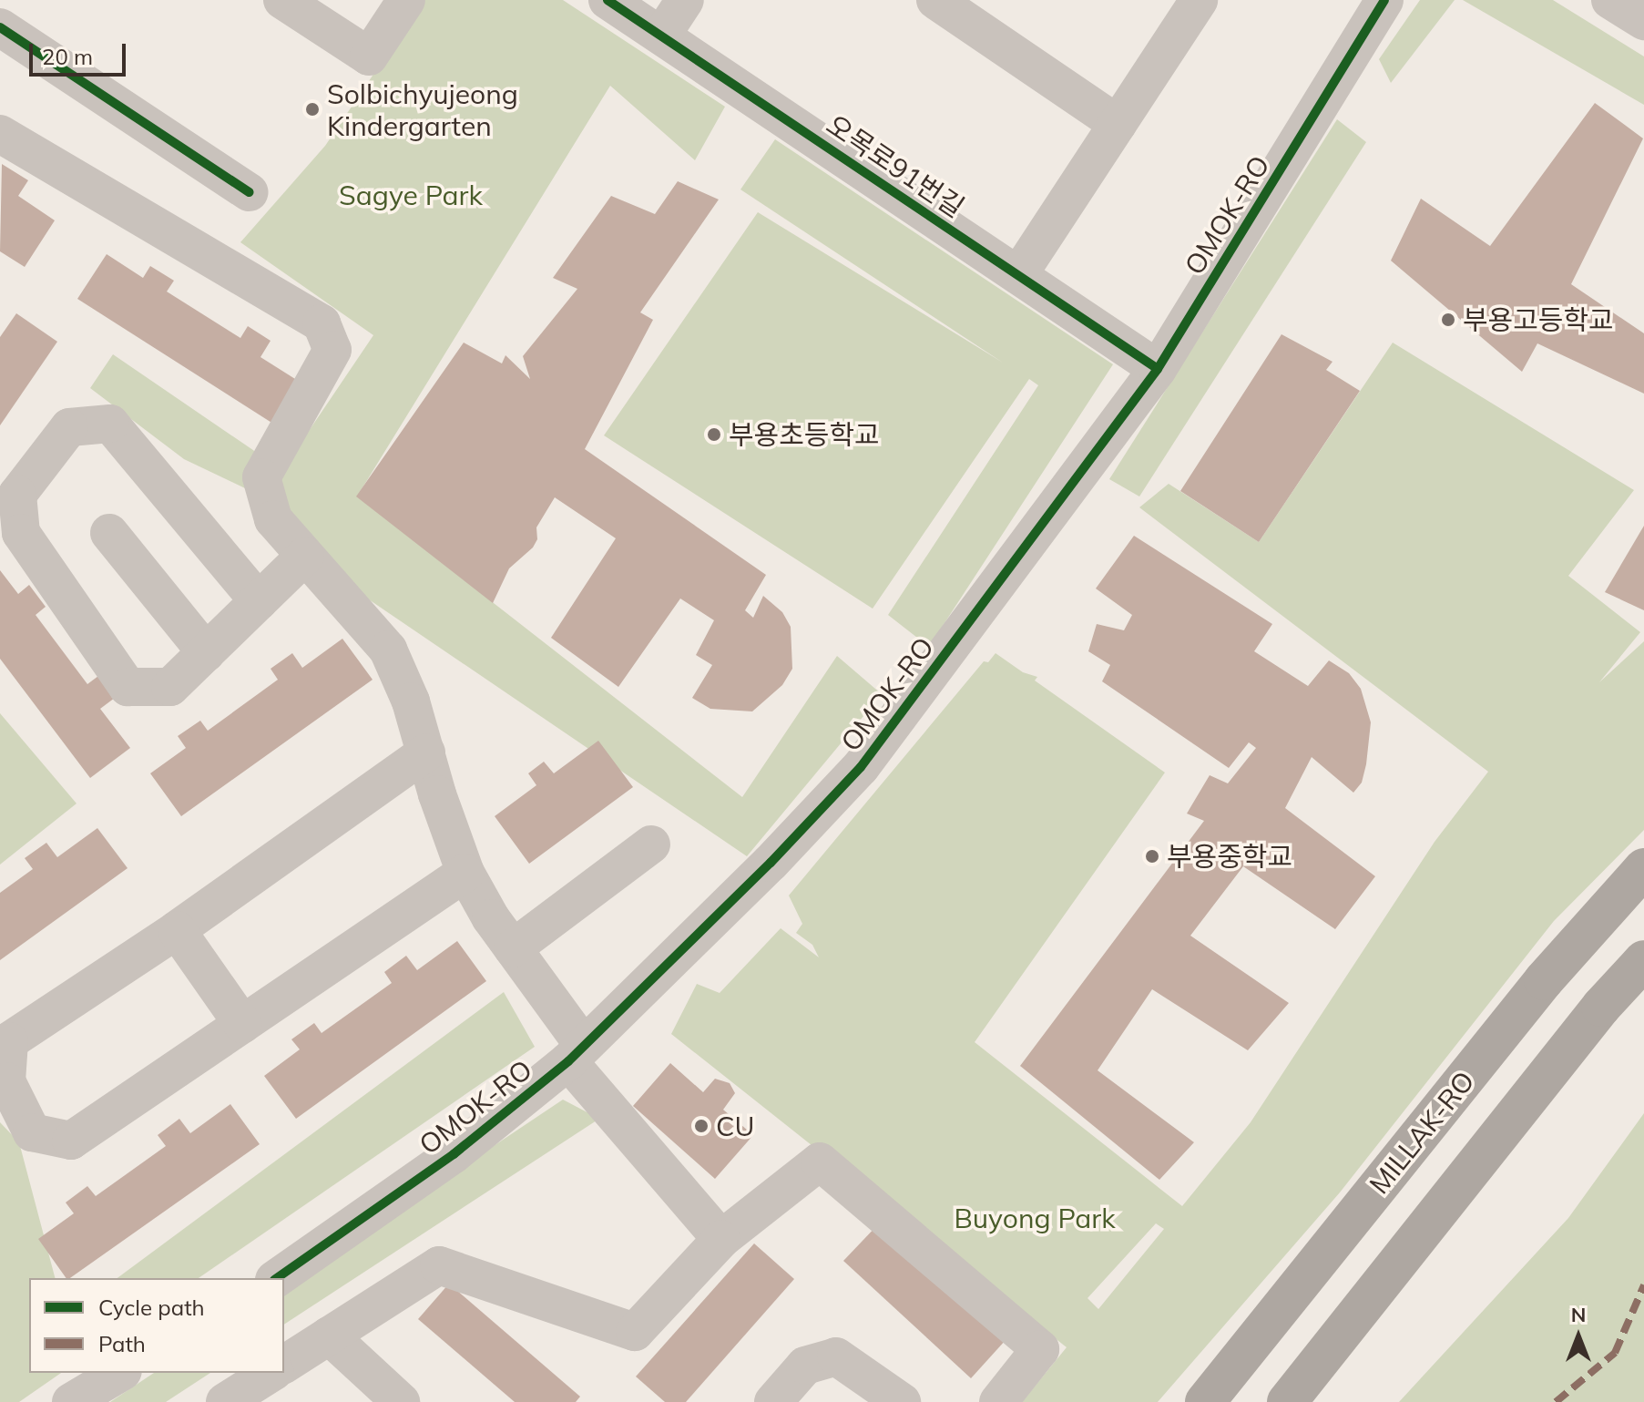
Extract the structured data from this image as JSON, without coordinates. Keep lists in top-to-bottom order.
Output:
{
  "streets": {
    "main road": ["MILLAK-RO"],
    "street": ["오목로91번길", "OMOK-RO"]
  },
  "crossings": [
    ["오목로91번길", "OMOK-RO"]
  ],
  "parks": ["Sagye Park", "Buyong Park"],
  "places": [
    "Solbichyujeong Kindergarten",
    "부용고등학교",
    "부용초등학교",
    "부용중학교",
    "CU"
  ],
  "legend": ["Cycle path", "Path"],
  "scale_bar": "20 m",
  "north": "top"
}
